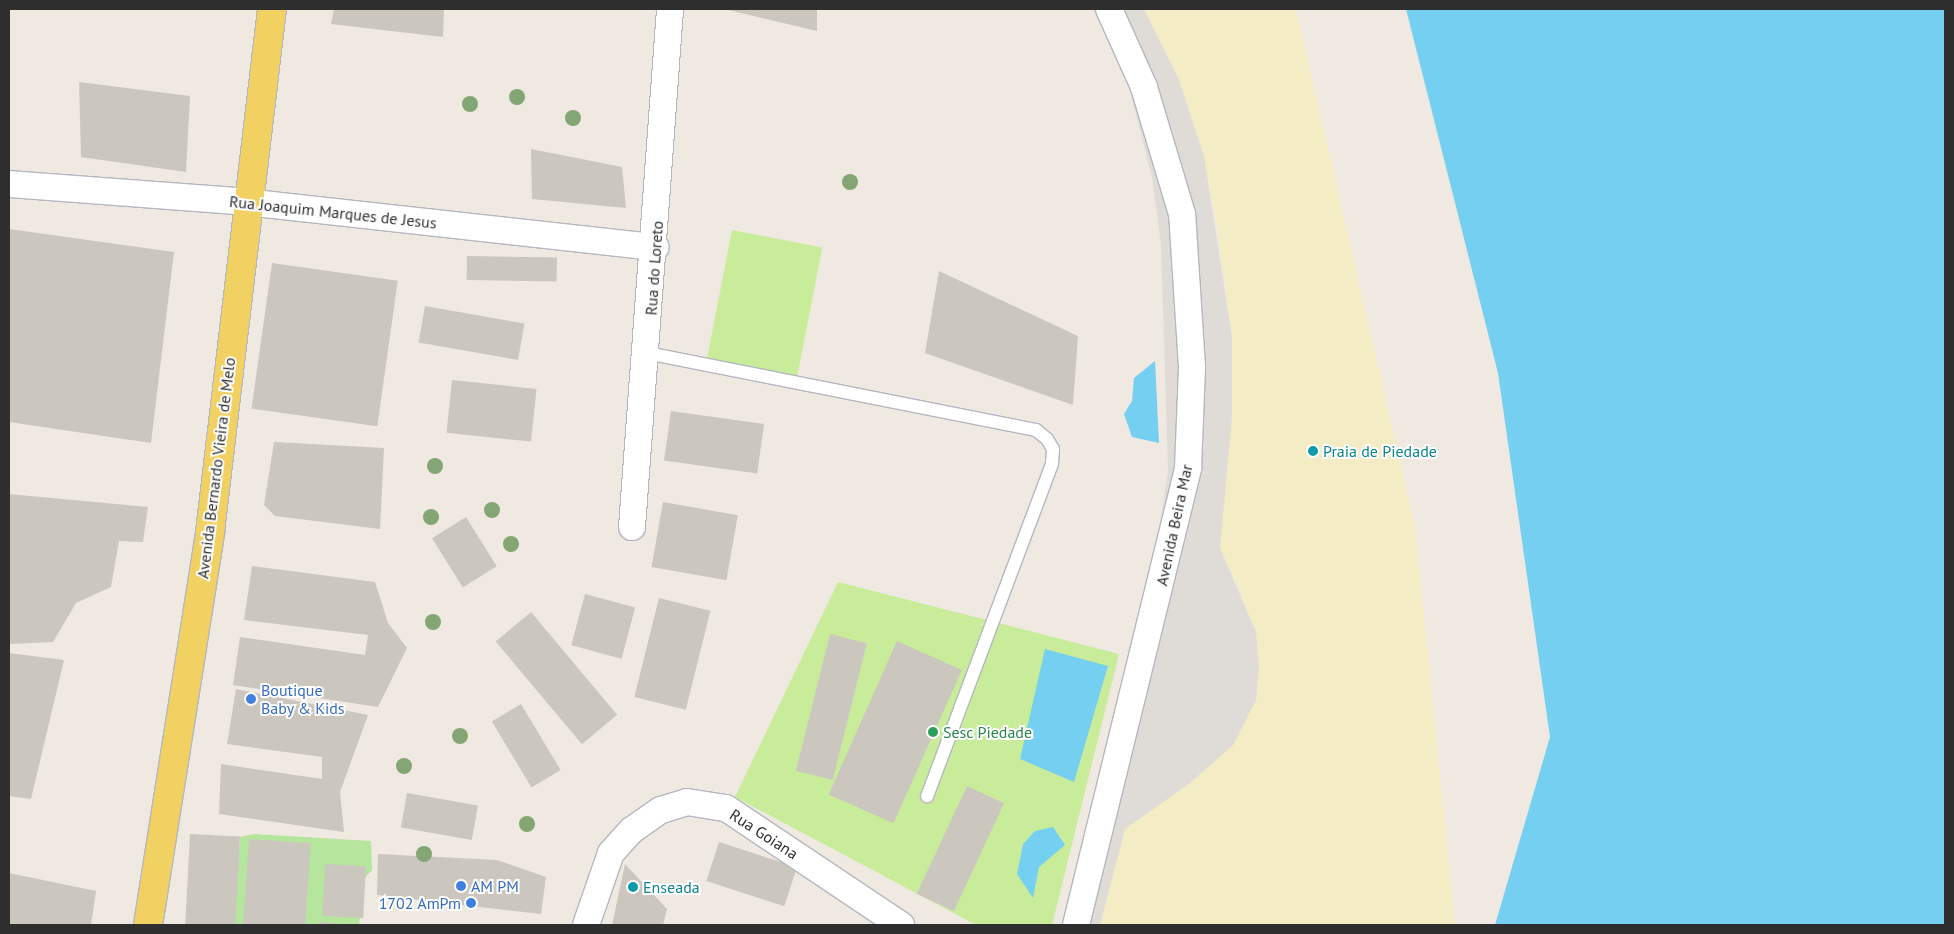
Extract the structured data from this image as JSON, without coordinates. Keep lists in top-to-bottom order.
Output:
{
  "streets": {
    "main road": ["Avenida Bernardo Vieira de Melo"],
    "street": [
      "Rua Joaquim Marques de Jesus",
      "Rua do Loreto",
      "Avenida Beira Mar",
      "Rua Goiana"
    ]
  },
  "crossings": [
    ["Rua Joaquim Marques de Jesus", "Rua do Loreto"],
    ["Rua Joaquim Marques de Jesus", "Avenida Bernardo Vieira de Melo"]
  ],
  "places": [
    "Praia de Piedade",
    "Boutique Baby & Kids",
    "Sesc Piedade",
    "AM PM",
    "Enseada",
    "1702 AmPm"
  ]
}
